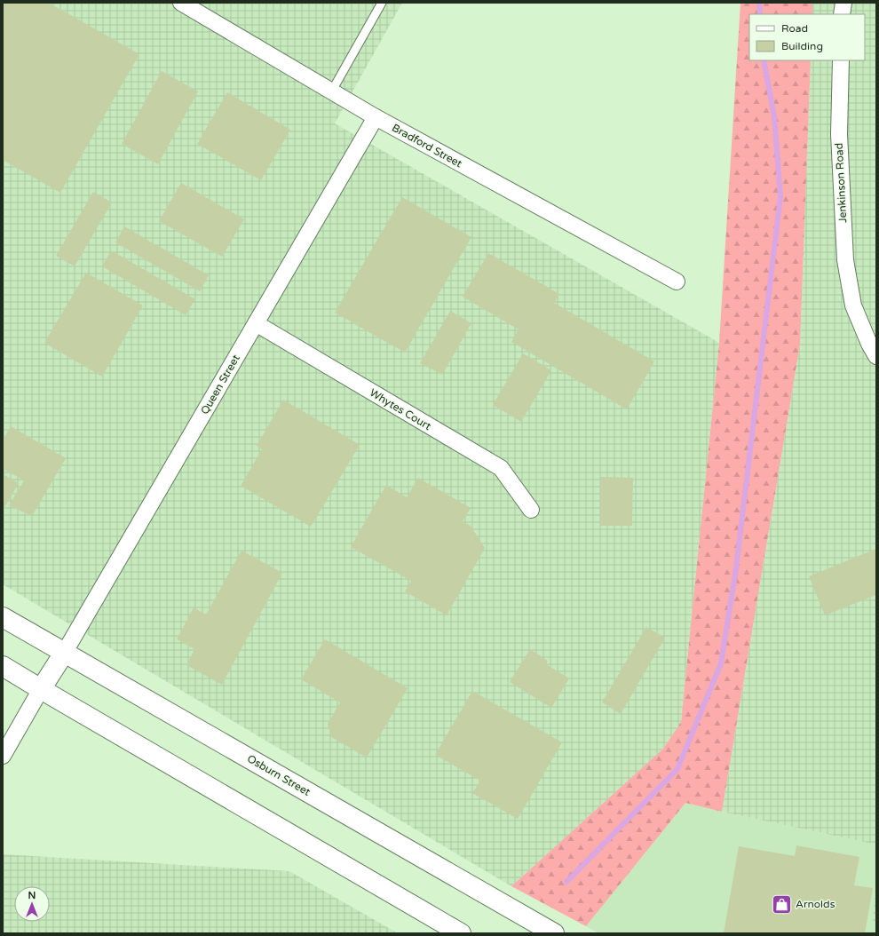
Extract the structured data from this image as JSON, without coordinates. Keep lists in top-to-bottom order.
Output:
{
  "streets": {
    "street": [
      "Bradford Street",
      "Jenkinson Road",
      "Queen Street",
      "Whytes Court",
      "Osburn Street"
    ]
  },
  "crossings": [
    ["Bradford Street", "Queen Street"],
    ["Queen Street", "Whytes Court"],
    ["Queen Street", "Osburn Street"]
  ],
  "places": {
    "shop": ["Arnolds"]
  },
  "legend": ["Road", "Building"],
  "north": "top"
}
